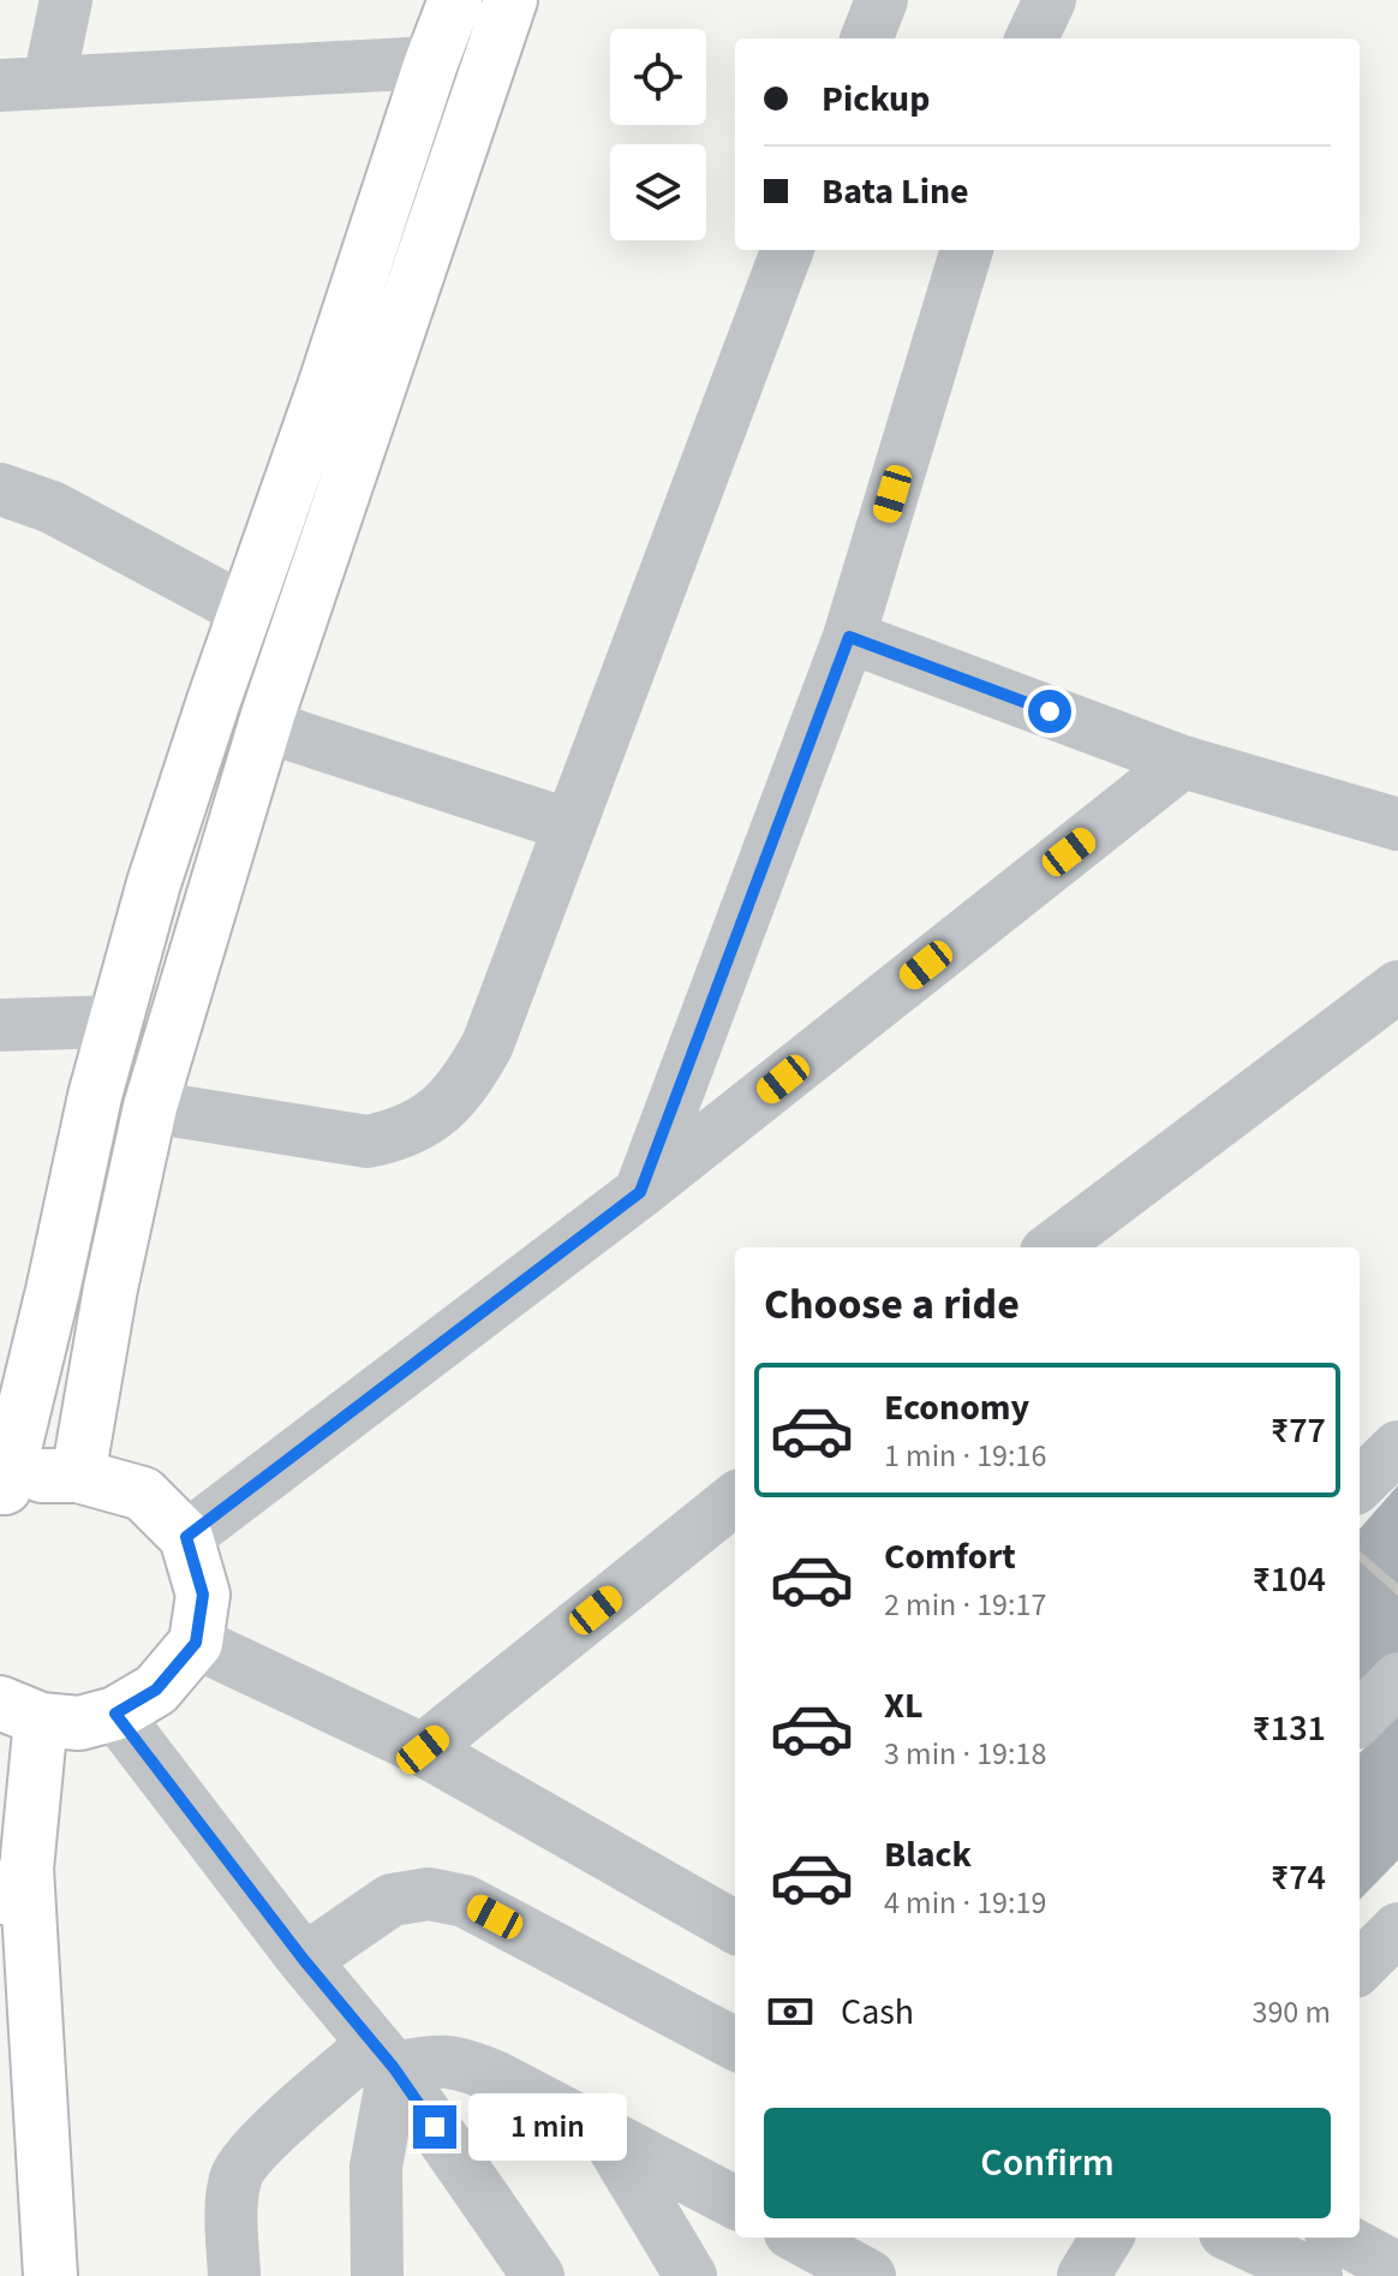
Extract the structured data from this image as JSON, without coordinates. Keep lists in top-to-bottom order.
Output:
{
  "page": {
    "banner": ["Pickup", "Bata Line"],
    "heading": "Choose a ride",
    "list": [
      {
        "name": "Economy",
        "note": "1 min · 19:16",
        "value": "₹77"
      },
      {
        "name": "Comfort",
        "note": "2 min · 19:17",
        "value": "₹104"
      },
      {
        "name": "XL",
        "note": "3 min · 19:18",
        "value": "₹131"
      },
      {
        "name": "Black",
        "note": "4 min · 19:19",
        "value": "₹74"
      }
    ],
    "pay": ["Cash", "390 m"],
    "buttons": "Confirm",
    "bubble": "1 min"
  }
}
